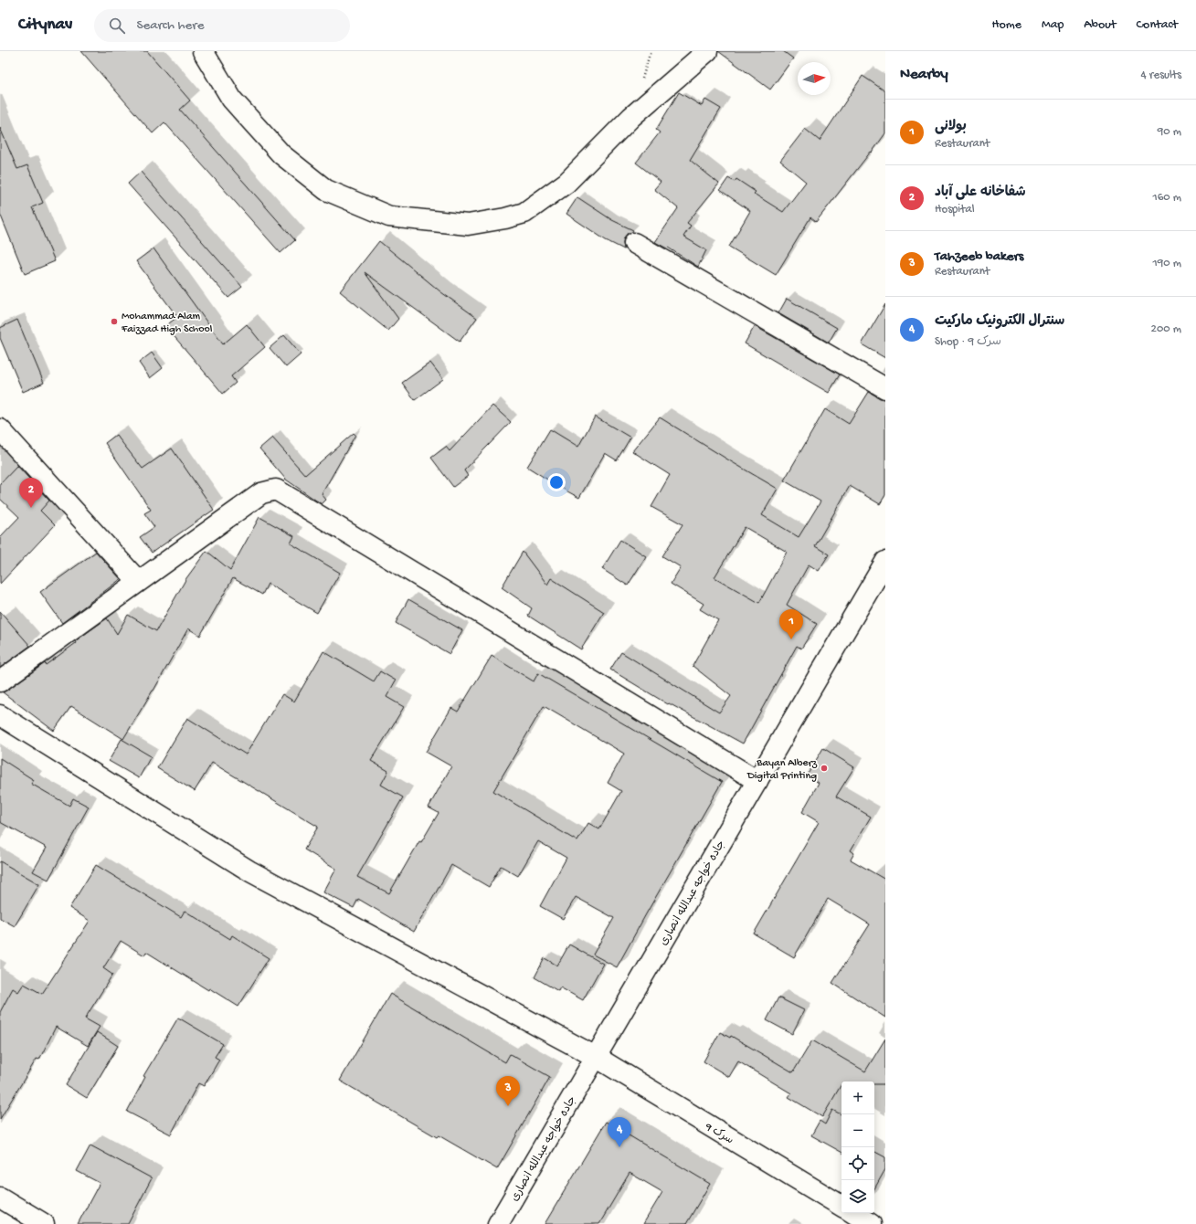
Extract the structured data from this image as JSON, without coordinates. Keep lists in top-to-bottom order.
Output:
{
  "streets": {
    "street": ["جاده خواجه عبدالله انصاری", "سرک 9"]
  },
  "crossings": [
    ["جاده خواجه عبدالله انصاری", "سرک 9"]
  ],
  "places": ["Mohammad Alam Faizzad High School", "Bayan Alberz Digital Printing"],
  "north": "right",
  "page": {
    "header": "Citynav",
    "search": "Search here",
    "nav": [
      "Home",
      "Map",
      "About",
      "Contact"
    ],
    "heading": ["Nearby", "4 results"],
    "list": [
      {
        "mark": "1",
        "name": "بولانی",
        "note": "Restaurant",
        "value": "90 m"
      },
      {
        "mark": "2",
        "name": "شفاخانه علی آباد",
        "note": "Hospital",
        "value": "160 m"
      },
      {
        "mark": "3",
        "name": "Tahzeeb bakers",
        "note": "Restaurant",
        "value": "190 m"
      },
      {
        "mark": "4",
        "name": "سنترال الکترونیک مارکیت",
        "note": "Shop · سرک 9",
        "value": "200 m"
      }
    ],
    "pins": [
      "2",
      "1",
      "3",
      "4"
    ],
    "map_buttons": ["+", "−"]
  }
}
